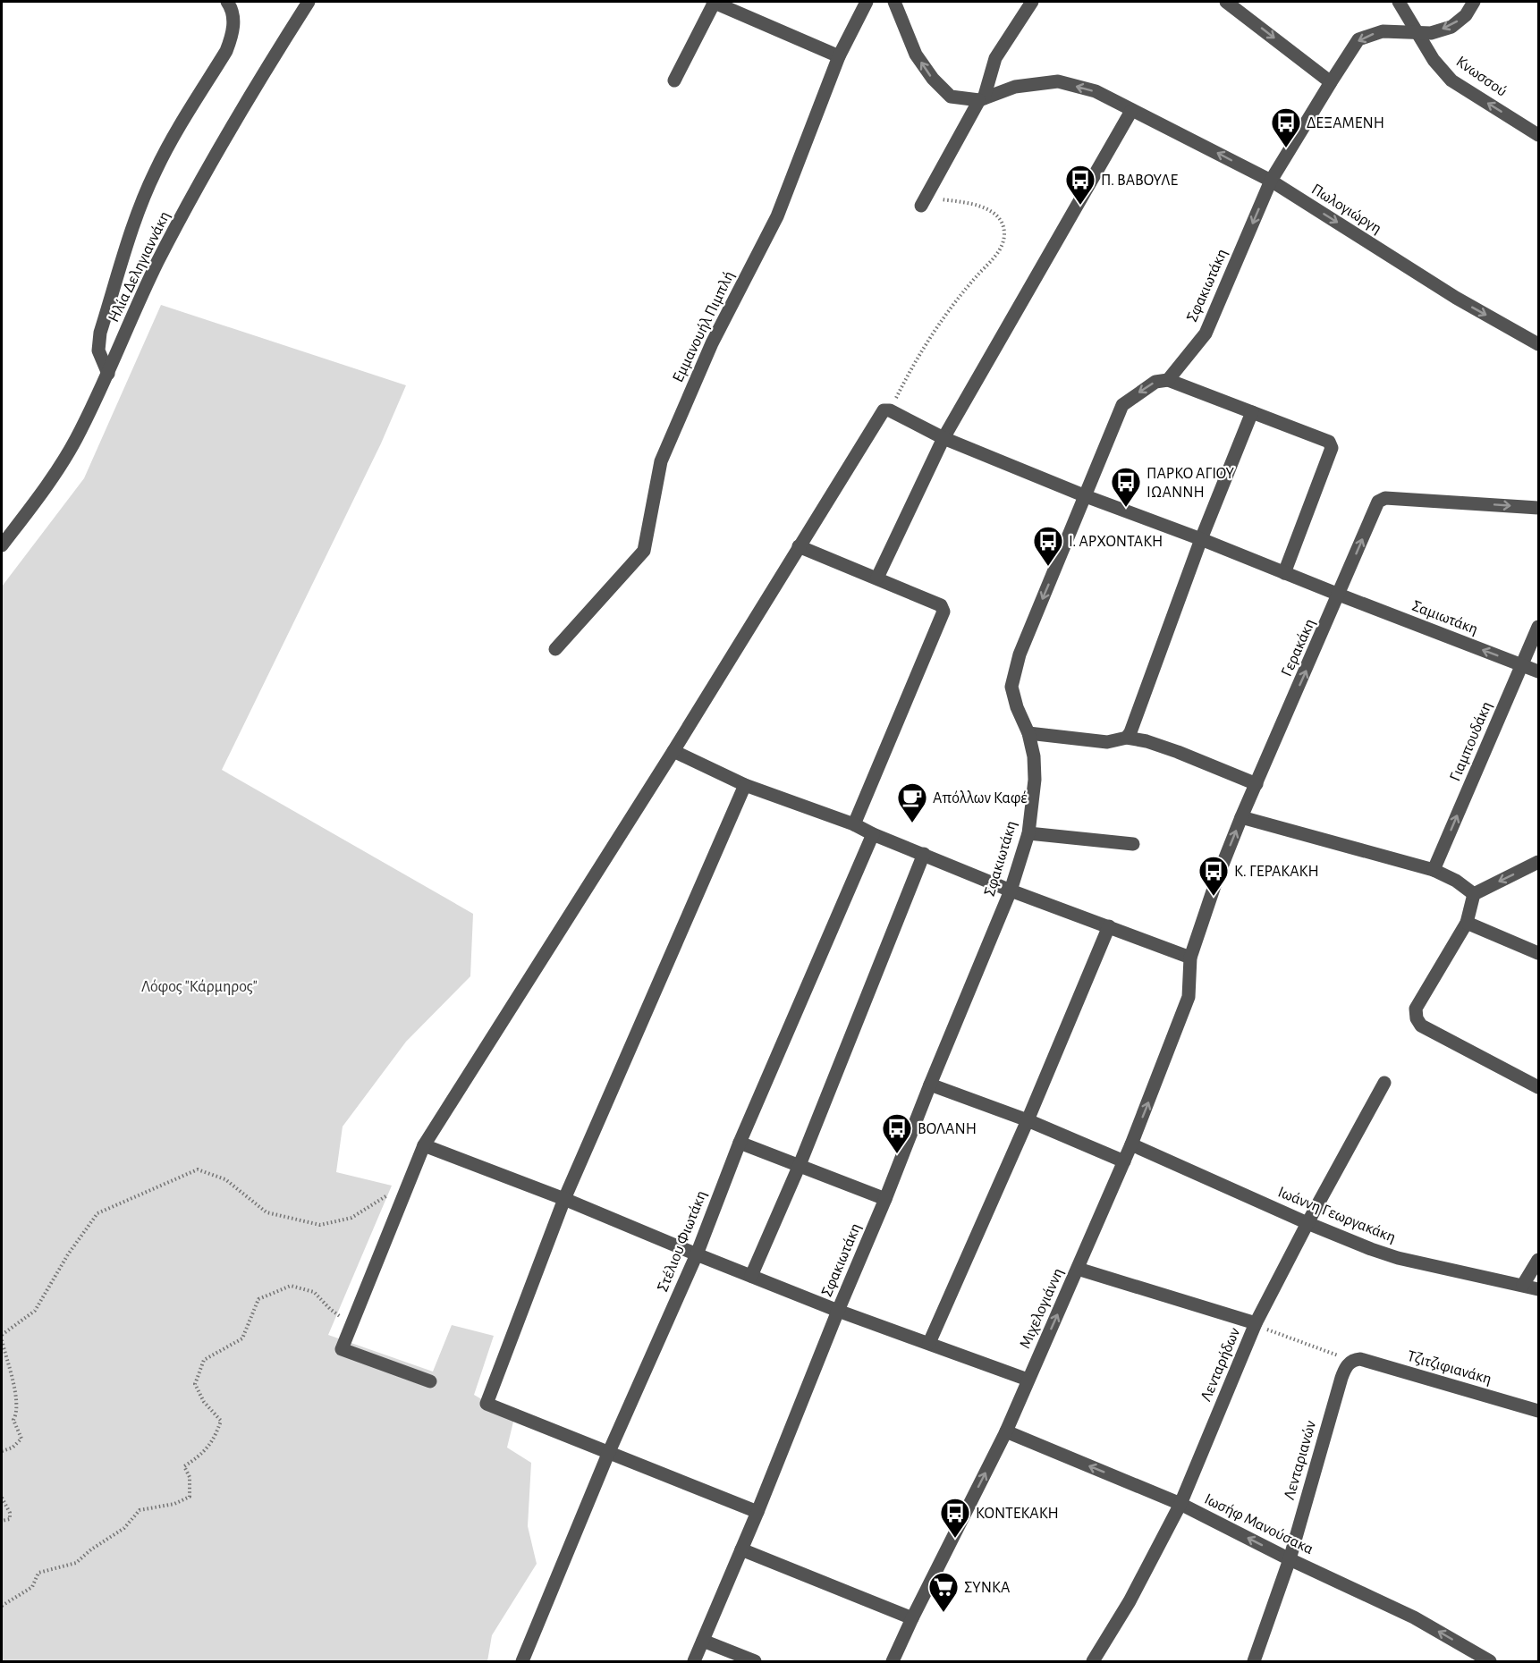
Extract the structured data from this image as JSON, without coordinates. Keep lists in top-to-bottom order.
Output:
{
  "streets": {
    "street": [
      "Κνωσσού",
      "Πωλογιώργη",
      "Ηλία Δεληγιαννάκη",
      "Σφακιωτάκη",
      "Εµµανουήλ Πιµπλή",
      "Σαμιωτάκη",
      "Γερακάκη",
      "Γιαμπουδάκη",
      "Ιωάννη Γεωργακάκη",
      "Στέλιου Φιωτάκη",
      "Μιχελογιάννη",
      "Λενταρήδων",
      "Τζιτζιφιανάκη",
      "Λενταριανών",
      "Ιωσήφ Μανούσακα"
    ]
  },
  "crossings": [
    ["Κνωσσού", "Σφακιωτάκη"],
    ["Πωλογιώργη", "Σφακιωτάκη"],
    ["Σφακιωτάκη", "Σαμιωτάκη"],
    ["Σαμιωτάκη", "Γερακάκη"],
    ["Σαμιωτάκη", "Γιαμπουδάκη"],
    ["Γερακάκη", "Μιχελογιάννη"],
    ["Ιωάννη Γεωργακάκη", "Μιχελογιάννη"],
    ["Ιωάννη Γεωργακάκη", "Λενταρήδων"],
    ["Μιχελογιάννη", "Ιωσήφ Μανούσακα"],
    ["Λενταρήδων", "Ιωσήφ Μανούσακα"],
    ["Τζιτζιφιανάκη", "Λενταριανών"],
    ["Λενταριανών", "Ιωσήφ Μανούσακα"]
  ],
  "one_way": [
    "Κνωσσού",
    "Σφακιωτάκη",
    "Γερακάκη",
    "Γιαμπουδάκη",
    "Ιωσήφ Μανούσακα"
  ],
  "parks": ["Λόφος \"Κάρμηρος\""],
  "places": {
    "bus stop": [
      "ΔΕΞΑΜΕΝΗ",
      "Π. ΒΑΒΟΥΛΕ",
      "ΠΑΡΚΟ ΑΓΙΟΥ ΙΩΑΝΝΗ",
      "Ι. ΑΡΧΟΝΤΑΚΗ",
      "Κ. ΓΕΡΑΚΑΚΗ",
      "ΒΟΛΑΝΗ",
      "ΚΟΝΤΕΚΑΚΗ"
    ],
    "cafe": ["Απόλλων Καφέ"],
    "supermarket": ["ΣΥΝΚΑ"]
  }
}
